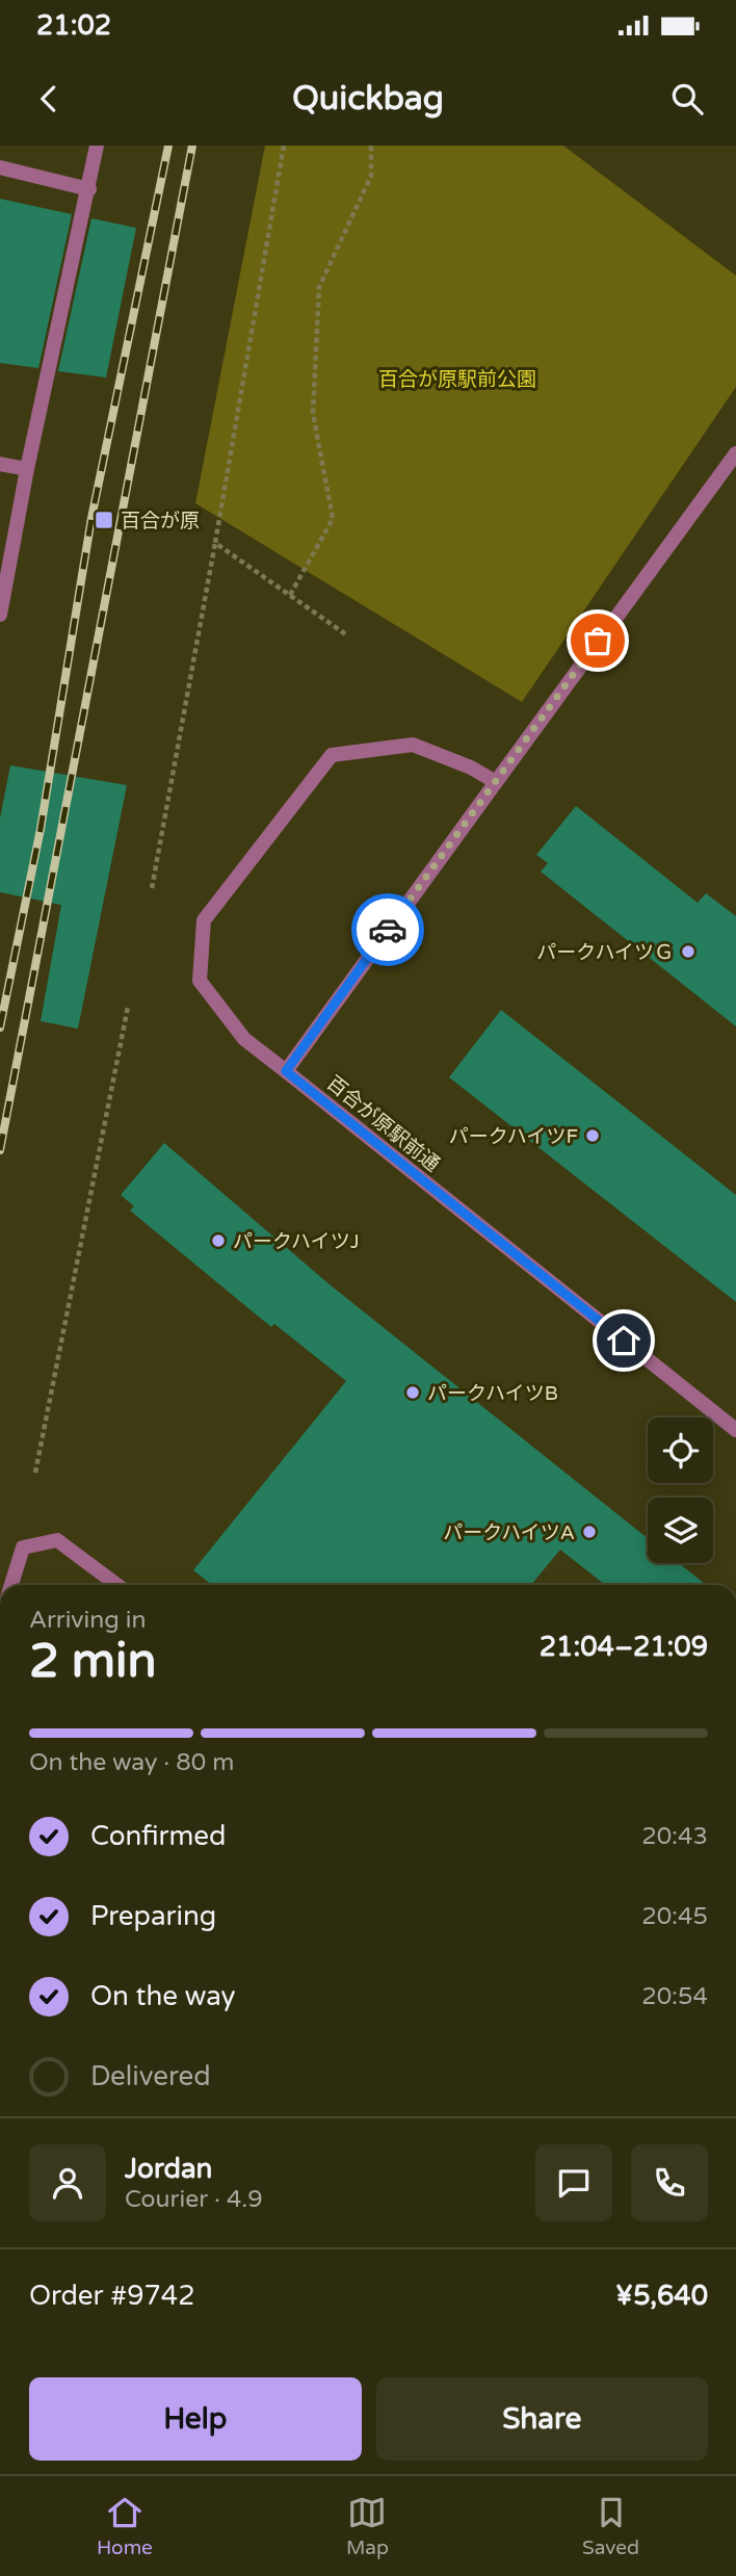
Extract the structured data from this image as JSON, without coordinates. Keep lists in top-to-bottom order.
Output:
{
  "streets": {
    "street": ["百合が原駅前通"]
  },
  "parks": ["百合が原駅前公園"],
  "places": {
    "transit": ["百合が原"],
    "other": [
      "パークハイツＧ",
      "パークハイツF",
      "パークハイツJ",
      "パークハイツB",
      "パークハイツA"
    ]
  },
  "page": {
    "status": "21:02",
    "header": "Quickbag",
    "heading": ["2 min", "Arriving in", "21:04–21:09"],
    "panel": [
      "Jordan",
      "Courier · 4.9",
      "Order #9742",
      "¥5,640"
    ],
    "bar": "On the way · 80 m",
    "list": [
      ["Confirmed", "20:43"],
      ["Preparing", "20:45"],
      ["On the way", "20:54"],
      "Delivered"
    ],
    "buttons": ["Help", "Share"],
    "tabs": ["Home", "Map", "Saved"]
  }
}
